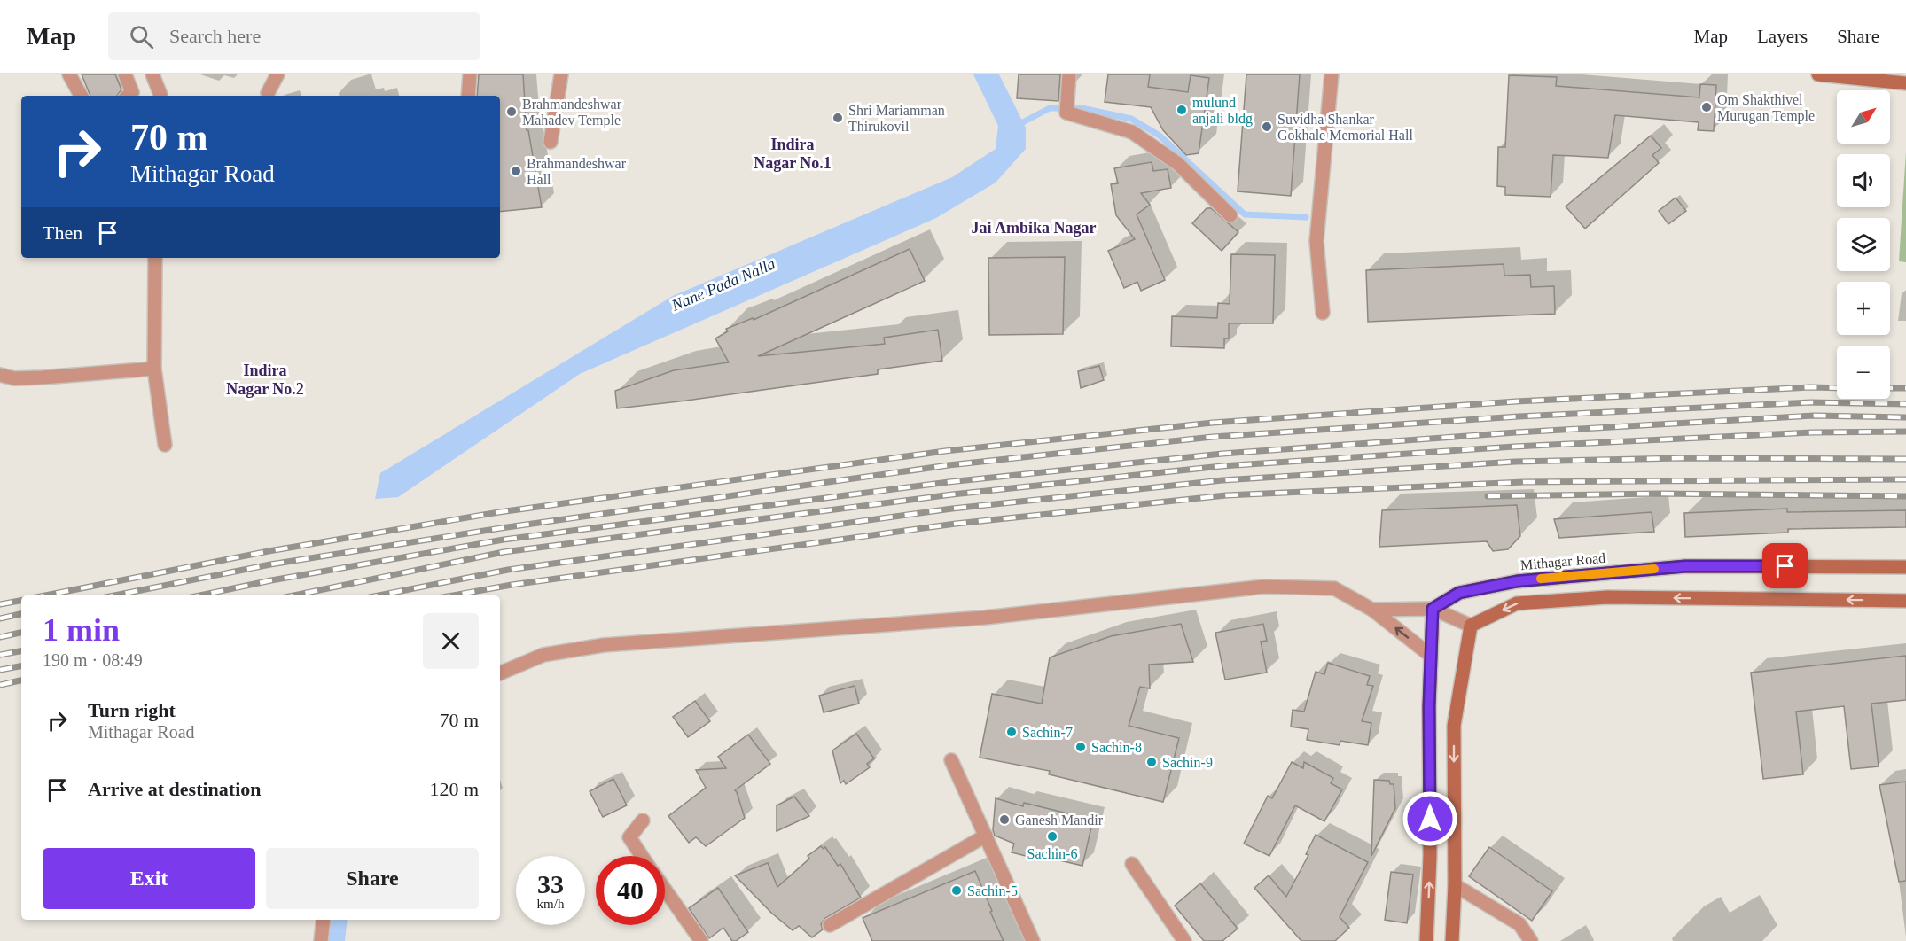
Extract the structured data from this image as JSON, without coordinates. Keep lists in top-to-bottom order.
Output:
{
  "streets": {
    "street": ["Mithagar Road"]
  },
  "districts": ["Indira Nagar No.1", "Jai Ambika Nagar", "Indira Nagar No.2"],
  "water": ["Nane Pada Nalla"],
  "places": [
    "Om Shakthivel Murugan Temple",
    "mulund anjali bldg",
    "Brahmandeshwar Mahadev Temple",
    "Shri Mariamman Thirukovil",
    "Suvidha Shankar Gokhale Memorial Hall",
    "Brahmandeshwar Hall",
    "Sachin-7",
    "Sachin-8",
    "Sachin-9",
    "Ganesh Mandir",
    "Sachin-6",
    "Sachin-5"
  ],
  "north": "top right",
  "page": {
    "header": "Map",
    "search": "Search here",
    "nav": ["Map", "Layers", "Share"],
    "map_buttons": ["+", "−"],
    "turn": ["70 m", "Mithagar Road"],
    "then": "Then",
    "heading": ["1 min", "190 m · 08:49"],
    "list": [
      {
        "name": "Turn right",
        "note": "Mithagar Road",
        "value": "70 m"
      },
      {
        "name": "Arrive at destination",
        "value": "120 m"
      }
    ],
    "buttons": ["Exit", "Share"],
    "speed": "33 km/h",
    "limit": "40"
  }
}
